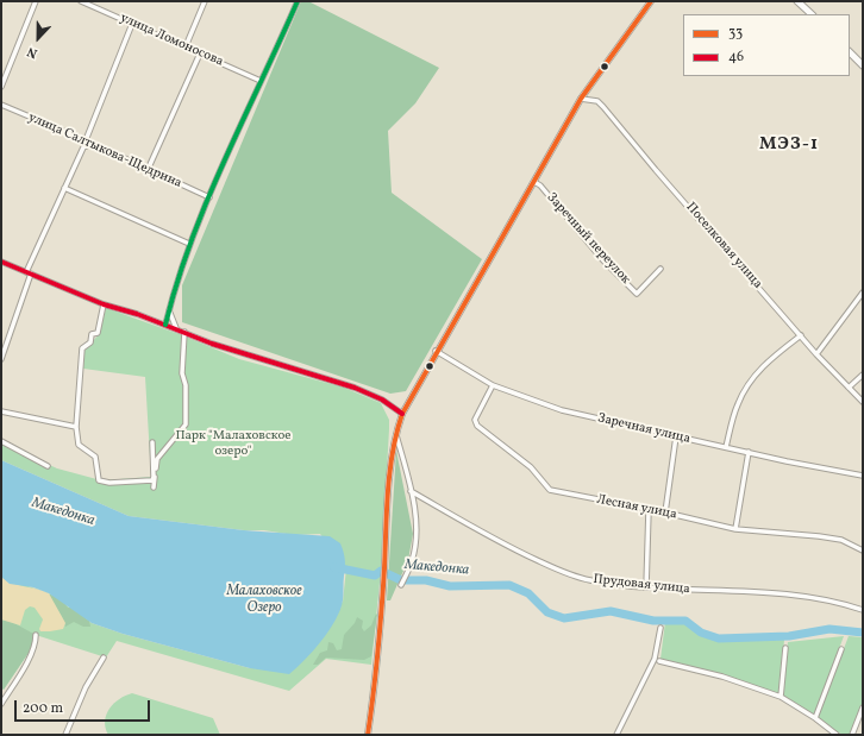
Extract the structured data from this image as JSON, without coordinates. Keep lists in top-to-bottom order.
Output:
{
  "streets": {
    "street": [
      "улица Ломоносова",
      "улица Салтыкова-Щедрина",
      "Заречный переулок",
      "Поселковая улица",
      "Заречная улица",
      "Лесная улица",
      "Прудовая улица"
    ]
  },
  "crossings": [
    ["Заречная улица", "Лесная улица"]
  ],
  "districts": ["МЭЗ-1"],
  "water": ["Македонка", "Малаховское Озеро"],
  "parks": ["Парк \"Малаховское озеро\""],
  "lines": ["transit line 33", "transit line 46"],
  "legend": ["33", "46"],
  "scale_bar": "200 m",
  "north": "bottom"
}
